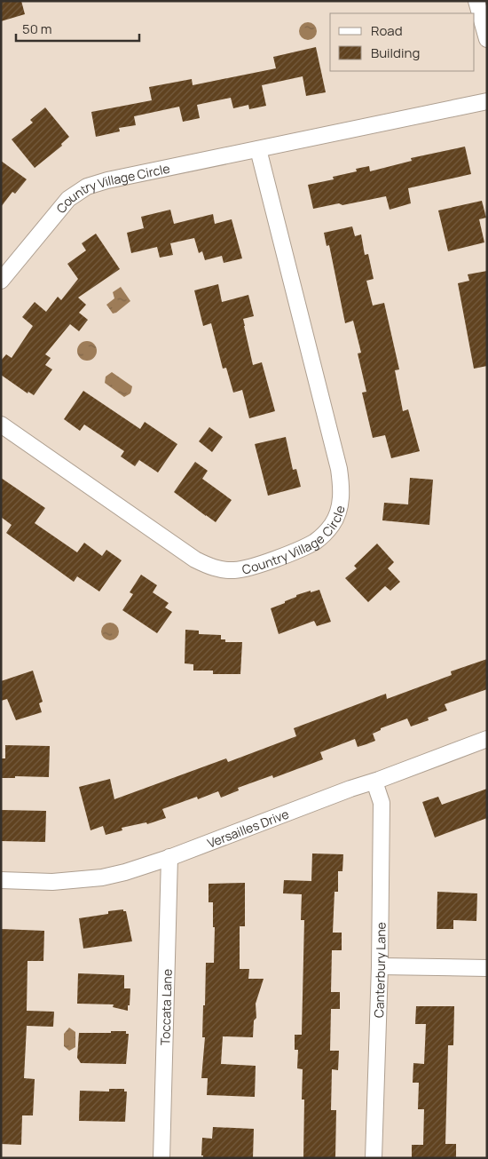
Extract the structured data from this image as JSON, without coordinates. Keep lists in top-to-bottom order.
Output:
{
  "streets": {
    "street": [
      "Country Village Circle",
      "Versailles Drive",
      "Canterbury Lane",
      "Toccata Lane"
    ]
  },
  "crossings": [
    ["Versailles Drive", "Canterbury Lane"],
    ["Versailles Drive", "Toccata Lane"]
  ],
  "legend": ["Road", "Building"],
  "scale_bar": "50 m"
}
